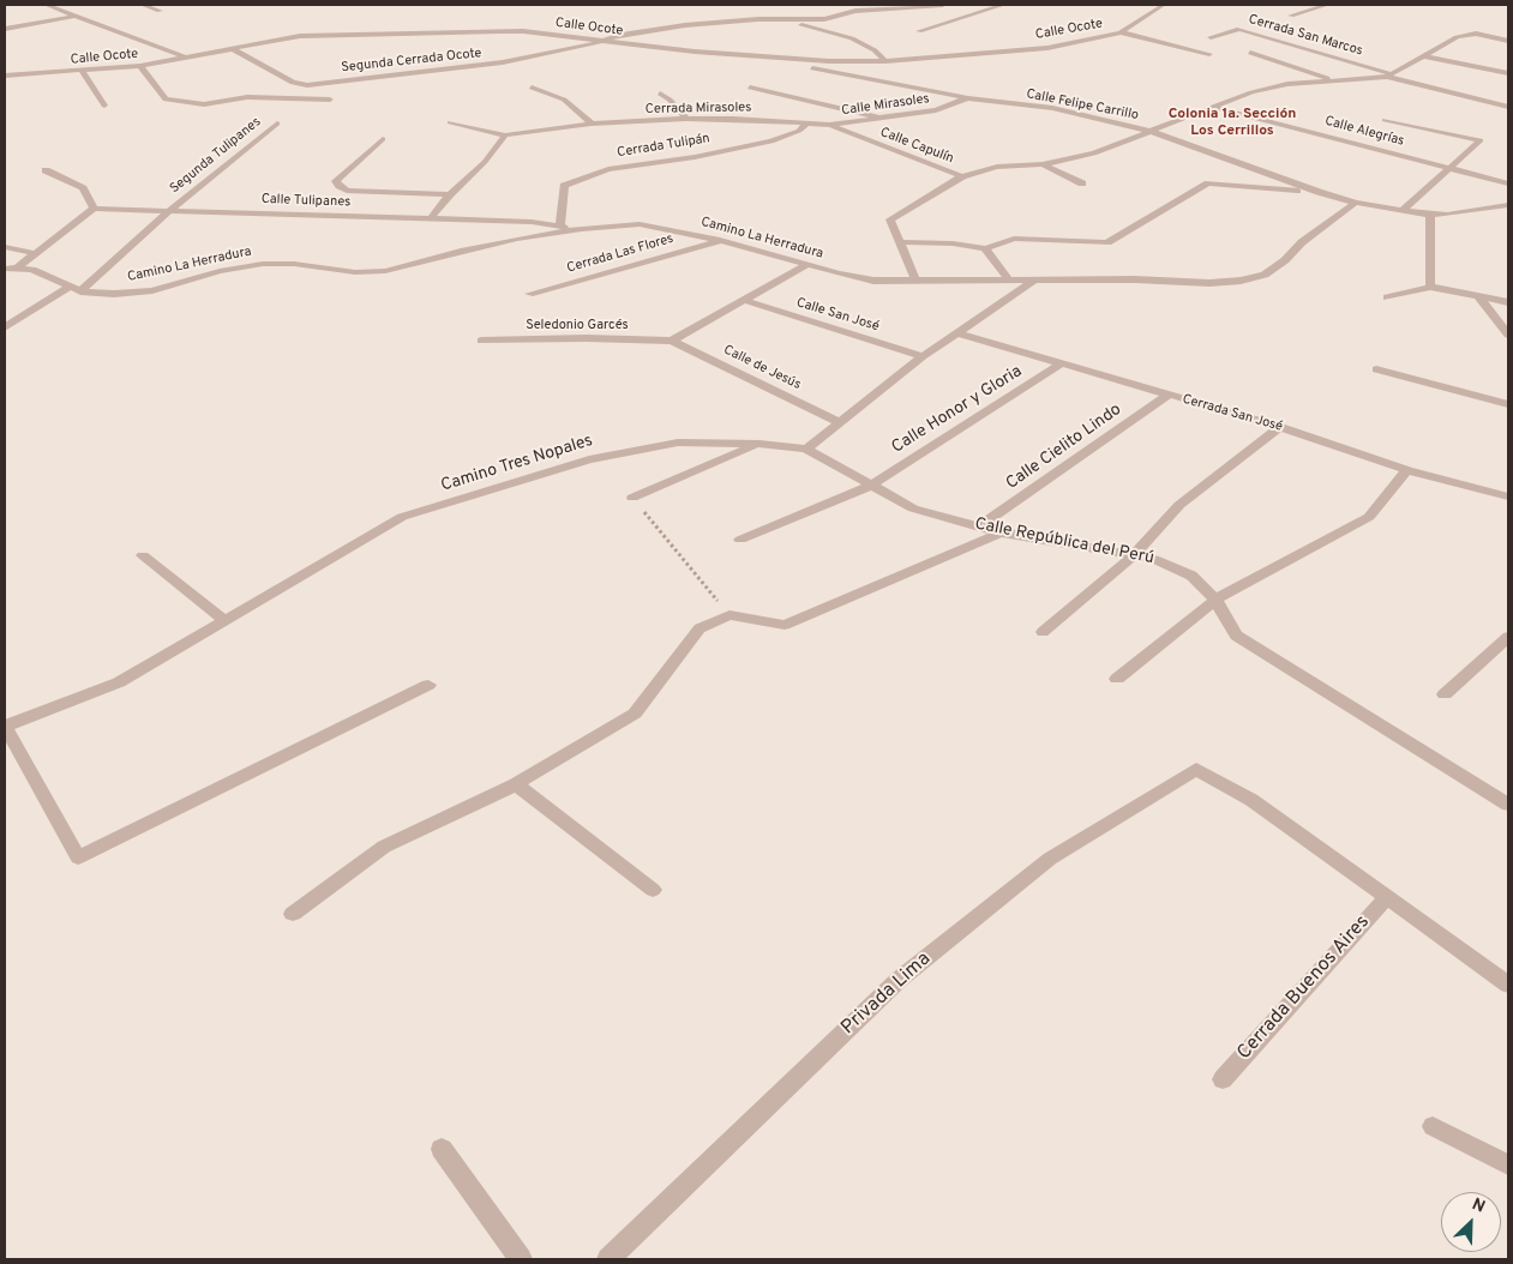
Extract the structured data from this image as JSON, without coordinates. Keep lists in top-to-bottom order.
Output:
{
  "streets": {
    "street": [
      "Calle Ocote",
      "Cerrada San Marcos",
      "Segunda Cerrada Ocote",
      "Calle Mirasoles",
      "Calle Felipe Carrillo",
      "Cerrada Mirasoles",
      "Calle Alegrías",
      "Cerrada Tulipán",
      "Calle Capulín",
      "Segunda Tulipanes",
      "Calle Tulipanes",
      "Camino La Herradura",
      "Cerrada Las Flores",
      "Calle San José",
      "Seledonio Garcés",
      "Calle de Jesús",
      "Calle Honor y Gloria",
      "Cerrada San José",
      "Calle Cielito Lindo",
      "Camino Tres Nopales",
      "Calle República del Perú",
      "Cerrada Buenos Aires",
      "Privada Lima"
    ]
  },
  "crossings": [
    ["Calle Ocote", "Segunda Cerrada Ocote"],
    ["Calle Ocote", "Calle Felipe Carrillo"],
    ["Calle Mirasoles", "Calle Felipe Carrillo"],
    ["Calle Mirasoles", "Cerrada Mirasoles"],
    ["Calle Mirasoles", "Cerrada Tulipán"],
    ["Calle Mirasoles", "Calle Capulín"],
    ["Calle Felipe Carrillo", "Camino La Herradura"],
    ["Cerrada Mirasoles", "Cerrada Tulipán"],
    ["Cerrada Tulipán", "Calle Tulipanes"],
    ["Segunda Tulipanes", "Calle Tulipanes"],
    ["Segunda Tulipanes", "Camino La Herradura"],
    ["Calle Tulipanes", "Camino La Herradura"],
    ["Camino La Herradura", "Cerrada Las Flores"],
    ["Seledonio Garcés", "Calle de Jesús"],
    ["Calle Honor y Gloria", "Cerrada San José"],
    ["Calle Honor y Gloria", "Calle República del Perú"],
    ["Cerrada San José", "Calle Cielito Lindo"],
    ["Calle Cielito Lindo", "Calle República del Perú"],
    ["Camino Tres Nopales", "Calle República del Perú"],
    ["Cerrada Buenos Aires", "Privada Lima"]
  ],
  "districts": ["Colonia 1a. Sección Los Cerrillos"],
  "north": "top right"
}
